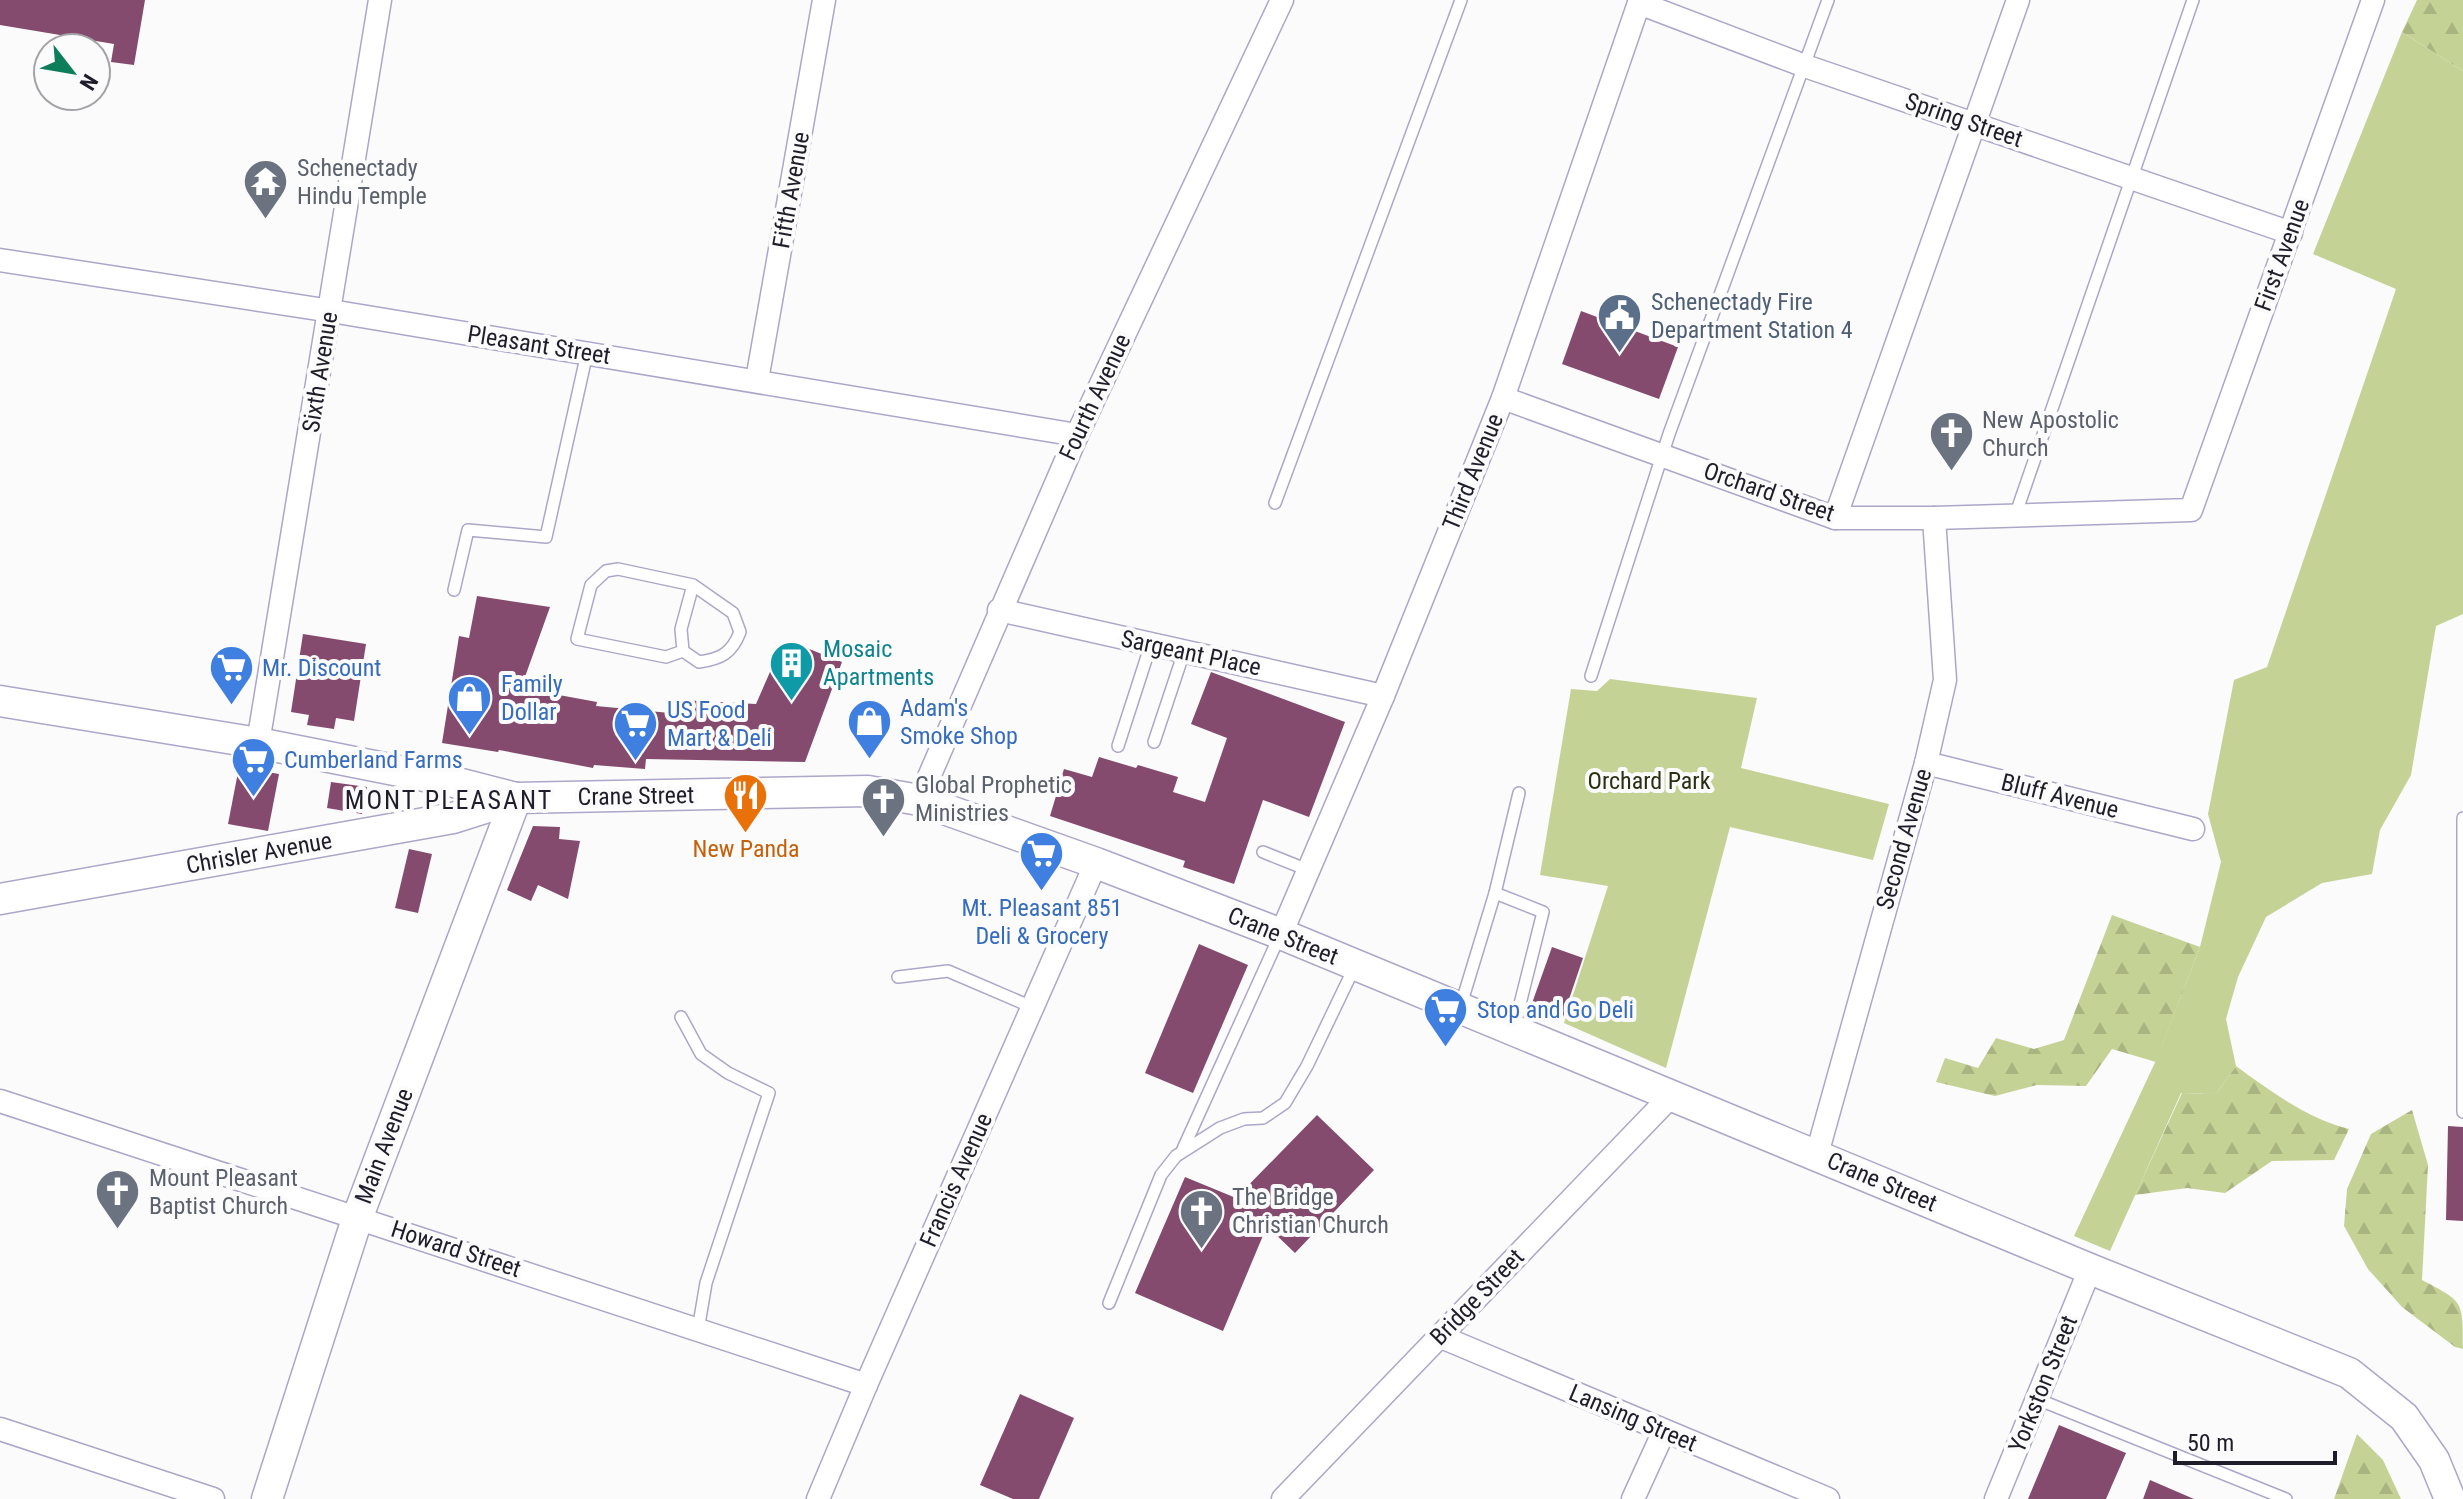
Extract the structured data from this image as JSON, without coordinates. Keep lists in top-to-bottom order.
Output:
{
  "streets": {
    "street": [
      "Spring Street",
      "Fifth Avenue",
      "First Avenue",
      "Pleasant Street",
      "Sixth Avenue",
      "Fourth Avenue",
      "Third Avenue",
      "Orchard Street",
      "Sargeant Place",
      "Crane Street",
      "Bluff Avenue",
      "Second Avenue",
      "Chrisler Avenue",
      "Main Avenue",
      "Francis Avenue",
      "Howard Street",
      "Bridge Street",
      "Yorkston Street",
      "Lansing Street"
    ]
  },
  "crossings": [
    ["Spring Street", "First Avenue"],
    ["Spring Street", "Third Avenue"],
    ["Fifth Avenue", "Pleasant Street"],
    ["First Avenue", "Orchard Street"],
    ["Pleasant Street", "Sixth Avenue"],
    ["Pleasant Street", "Fourth Avenue"],
    ["Sixth Avenue", "Crane Street"],
    ["Fourth Avenue", "Sargeant Place"],
    ["Fourth Avenue", "Crane Street"],
    ["Third Avenue", "Orchard Street"],
    ["Third Avenue", "Sargeant Place"],
    ["Third Avenue", "Crane Street"],
    ["Orchard Street", "Second Avenue"],
    ["Crane Street", "Second Avenue"],
    ["Crane Street", "Chrisler Avenue"],
    ["Crane Street", "Main Avenue"],
    ["Crane Street", "Francis Avenue"],
    ["Crane Street", "Bridge Street"],
    ["Crane Street", "Yorkston Street"],
    ["Bluff Avenue", "Second Avenue"],
    ["Chrisler Avenue", "Main Avenue"],
    ["Main Avenue", "Howard Street"],
    ["Francis Avenue", "Howard Street"],
    ["Bridge Street", "Lansing Street"]
  ],
  "districts": ["MONT PLEASANT"],
  "parks": ["Orchard Park"],
  "places": {
    "temple": ["Schenectady Hindu Temple"],
    "public building": ["Schenectady Fire Department Station 4"],
    "church": [
      "New Apostolic Church",
      "Global Prophetic Ministries",
      "Mount Pleasant Baptist Church",
      "The Bridge Christian Church"
    ],
    "building": ["Mosaic Apartments"],
    "supermarket": [
      "Mr. Discount",
      "US Food Mart & Deli",
      "Cumberland Farms",
      "Mt. Pleasant 851 Deli & Grocery",
      "Stop and Go Deli"
    ],
    "shop": ["Family Dollar", "Adam's Smoke Shop"],
    "restaurant": ["New Panda"]
  },
  "scale_bar": "50 m",
  "north": "bottom right"
}
